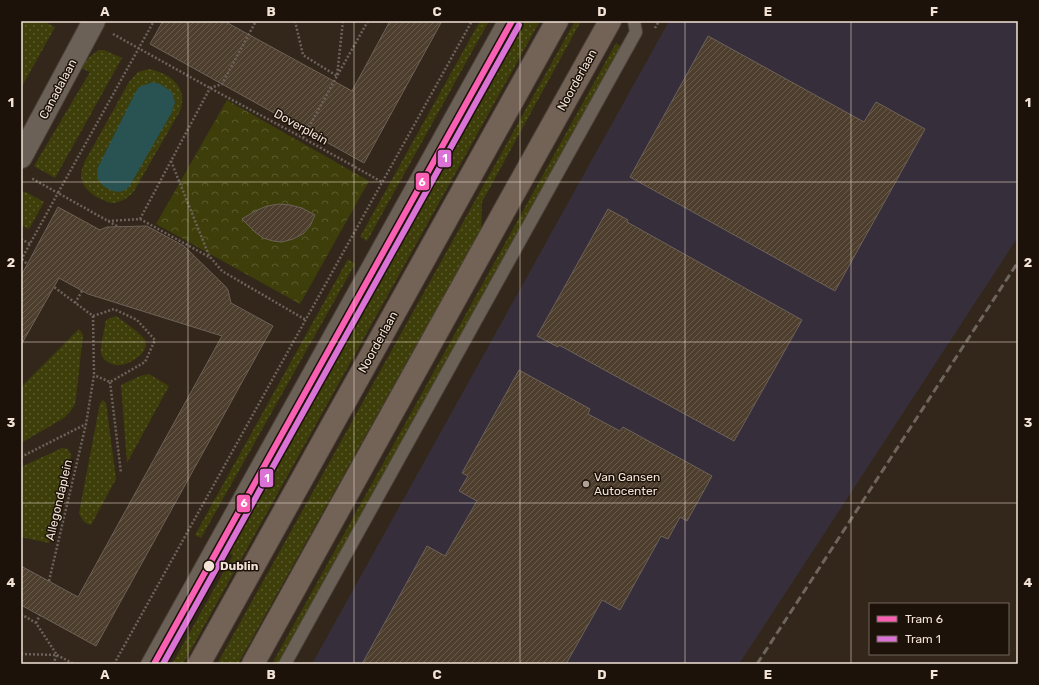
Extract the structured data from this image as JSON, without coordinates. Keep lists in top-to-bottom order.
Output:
{
  "streets": {
    "main road": ["Noorderlaan"],
    "street": ["Canadalaan"],
    "path": ["Doverplein", "Allegondaplein"]
  },
  "crossings": [
    ["Canadalaan", "Doverplein"]
  ],
  "places": ["Van Gansen Autocenter", "Dublin"],
  "lines": ["tram line 6", "tram line 1"],
  "legend": ["Tram 6", "Tram 1"],
  "grid": {
    "columns": [
      "A",
      "B",
      "C",
      "D",
      "E",
      "F"
    ],
    "rows": [
      "1",
      "2",
      "3",
      "4"
    ]
  }
}
